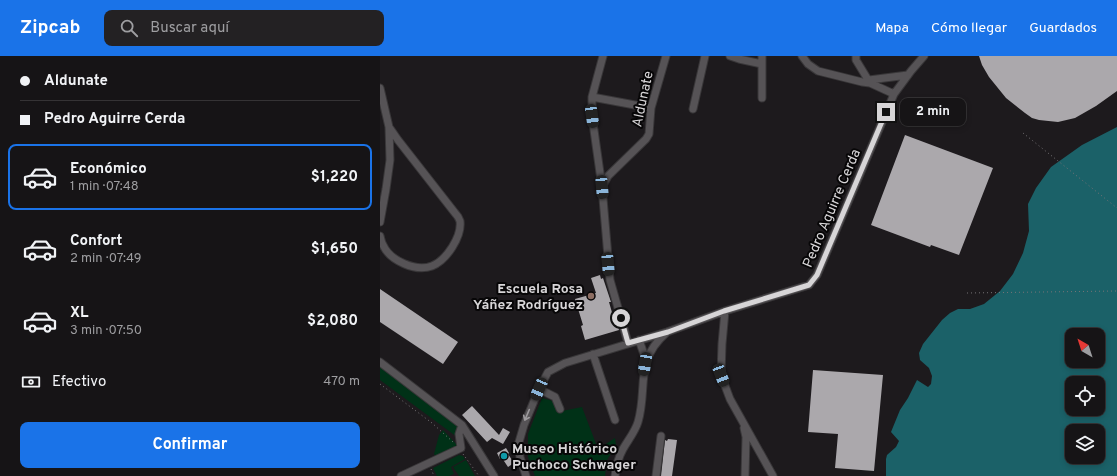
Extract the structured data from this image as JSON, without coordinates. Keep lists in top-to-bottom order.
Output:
{
  "streets": {
    "street": ["Aldunate", "Pedro Aguirre Cerda"]
  },
  "places": ["Escuela Rosa Yáñez Rodríguez", "Museo Histórico Puchoco Schwager"],
  "north": "top left",
  "page": {
    "header": "Zipcab",
    "search": "Buscar aquí",
    "nav": ["Mapa", "Cómo llegar", "Guardados"],
    "banner": ["Aldunate", "Pedro Aguirre Cerda"],
    "bubble": "2 min",
    "list": [
      {
        "name": "Económico",
        "note": "1 min · 07:48",
        "value": "$1,220"
      },
      {
        "name": "Confort",
        "note": "2 min · 07:49",
        "value": "$1,650"
      },
      {
        "name": "XL",
        "note": "3 min · 07:50",
        "value": "$2,080"
      }
    ],
    "pay": ["Efectivo", "470 m"],
    "buttons": "Confirmar"
  }
}
